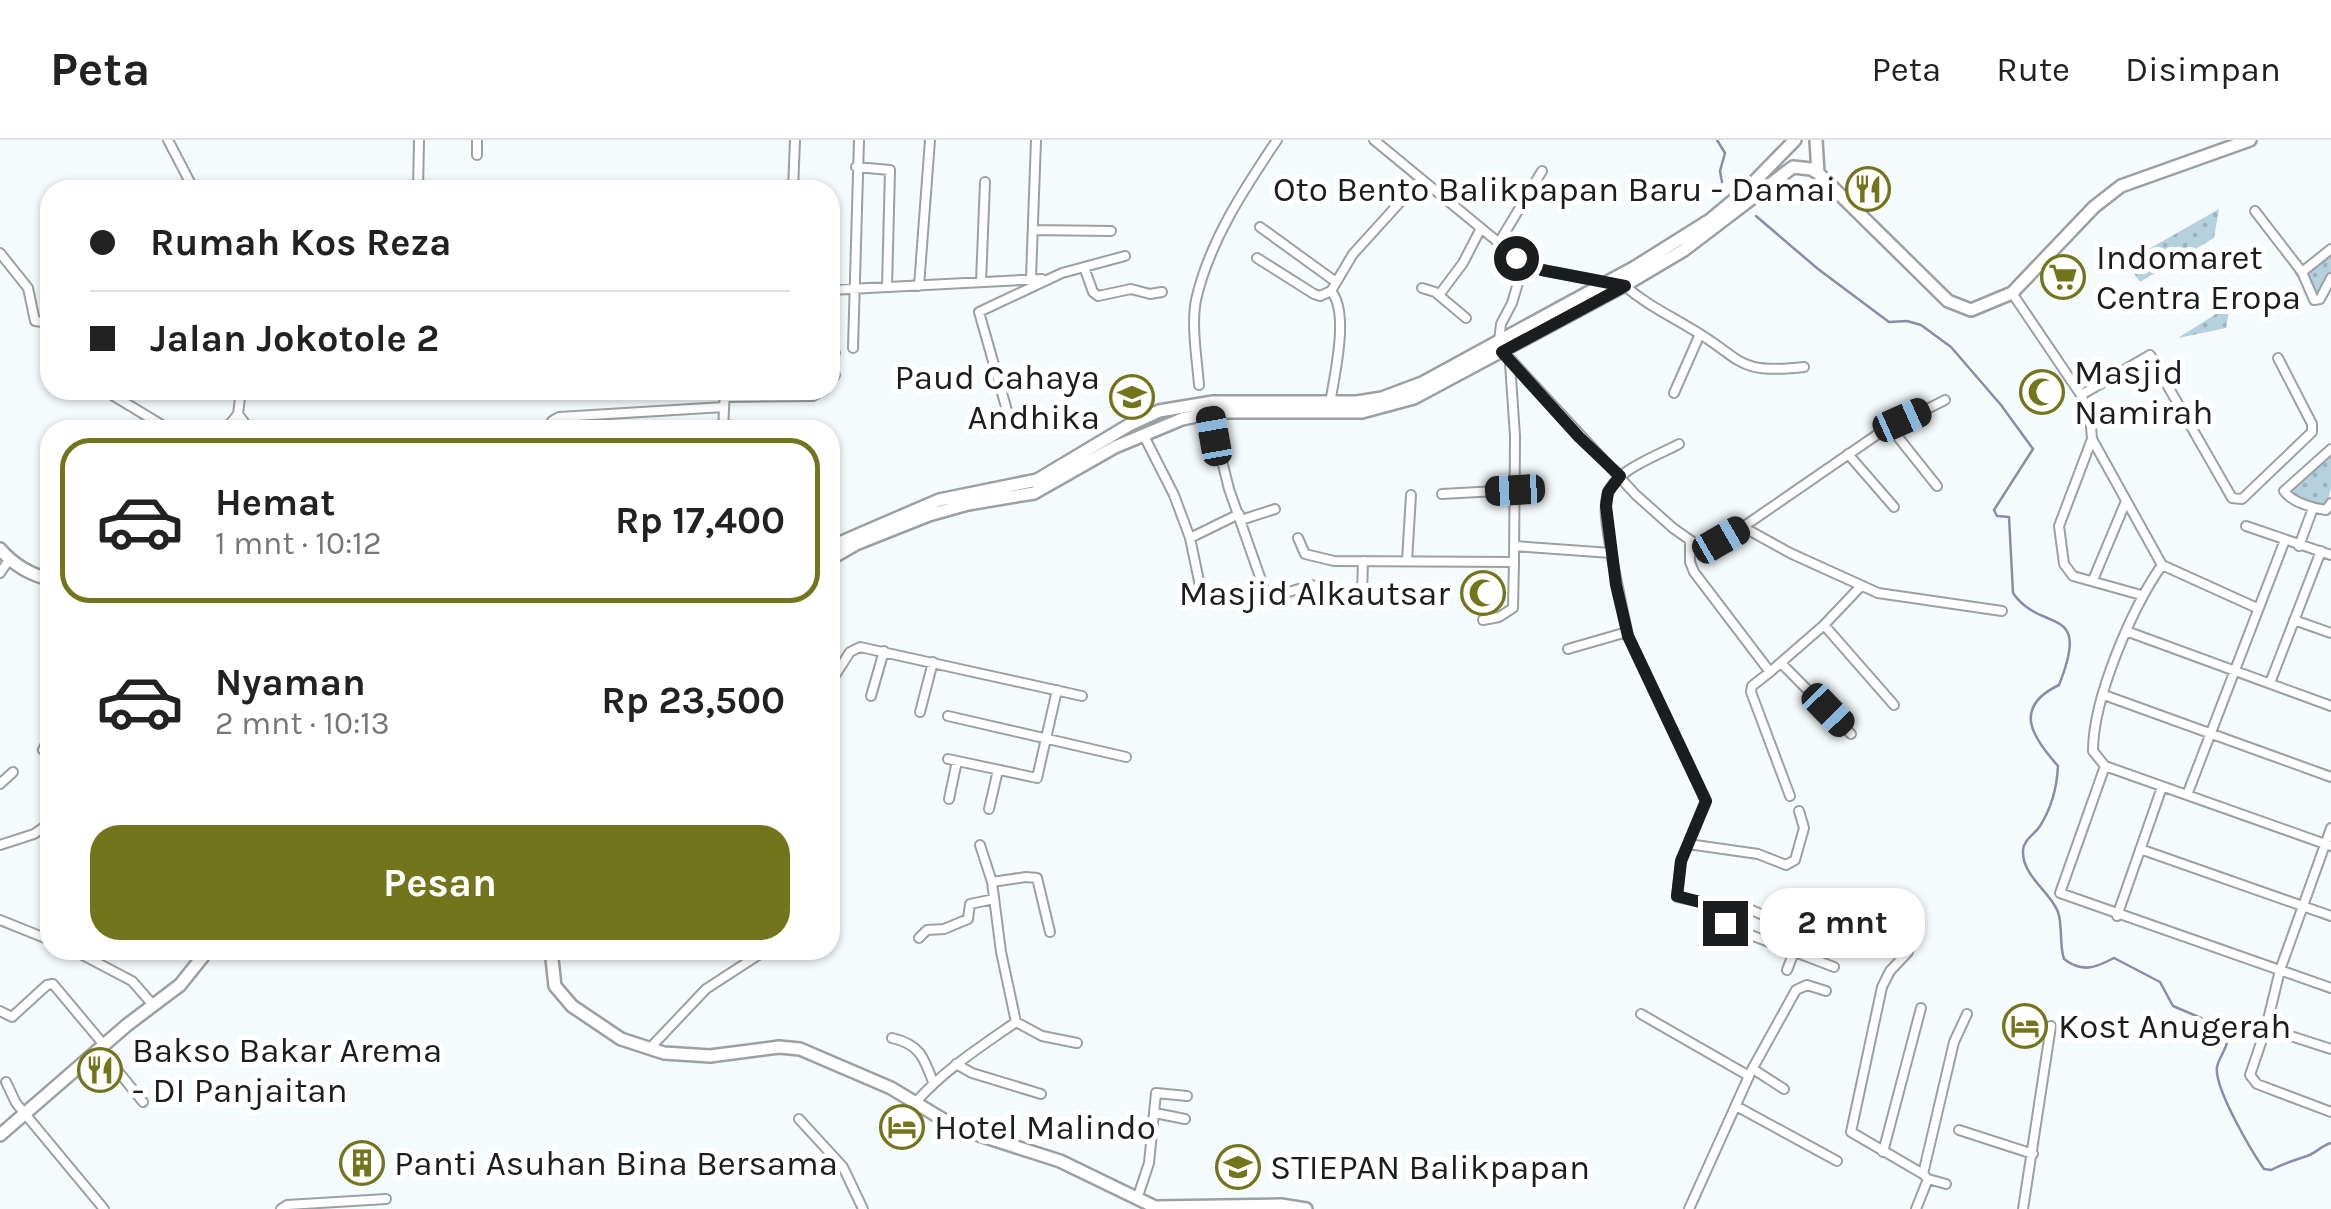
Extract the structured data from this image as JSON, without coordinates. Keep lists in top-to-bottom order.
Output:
{
  "places": {
    "restaurant": ["Oto Bento Balikpapan Baru - Damai", "Bakso Bakar Arema - DI Panjaitan"],
    "supermarket": ["Indomaret Centra Eropa"],
    "mosque": ["Masjid Namirah", "Masjid Alkautsar"],
    "school or university": ["Paud Cahaya Andhika", "STIEPAN Balikpapan"],
    "hotel": ["Kost Anugerah", "Hotel Malindo"],
    "building": ["Panti Asuhan Bina Bersama"]
  },
  "page": {
    "header": "Peta",
    "nav": ["Peta", "Rute", "Disimpan"],
    "banner": ["Rumah Kos Reza", "Jalan Jokotole 2"],
    "list": [
      {
        "name": "Hemat",
        "note": "1 mnt · 10:12",
        "value": "Rp 17,400"
      },
      {
        "name": "Nyaman",
        "note": "2 mnt · 10:13",
        "value": "Rp 23,500"
      }
    ],
    "buttons": "Pesan",
    "bubble": "2 mnt"
  }
}
